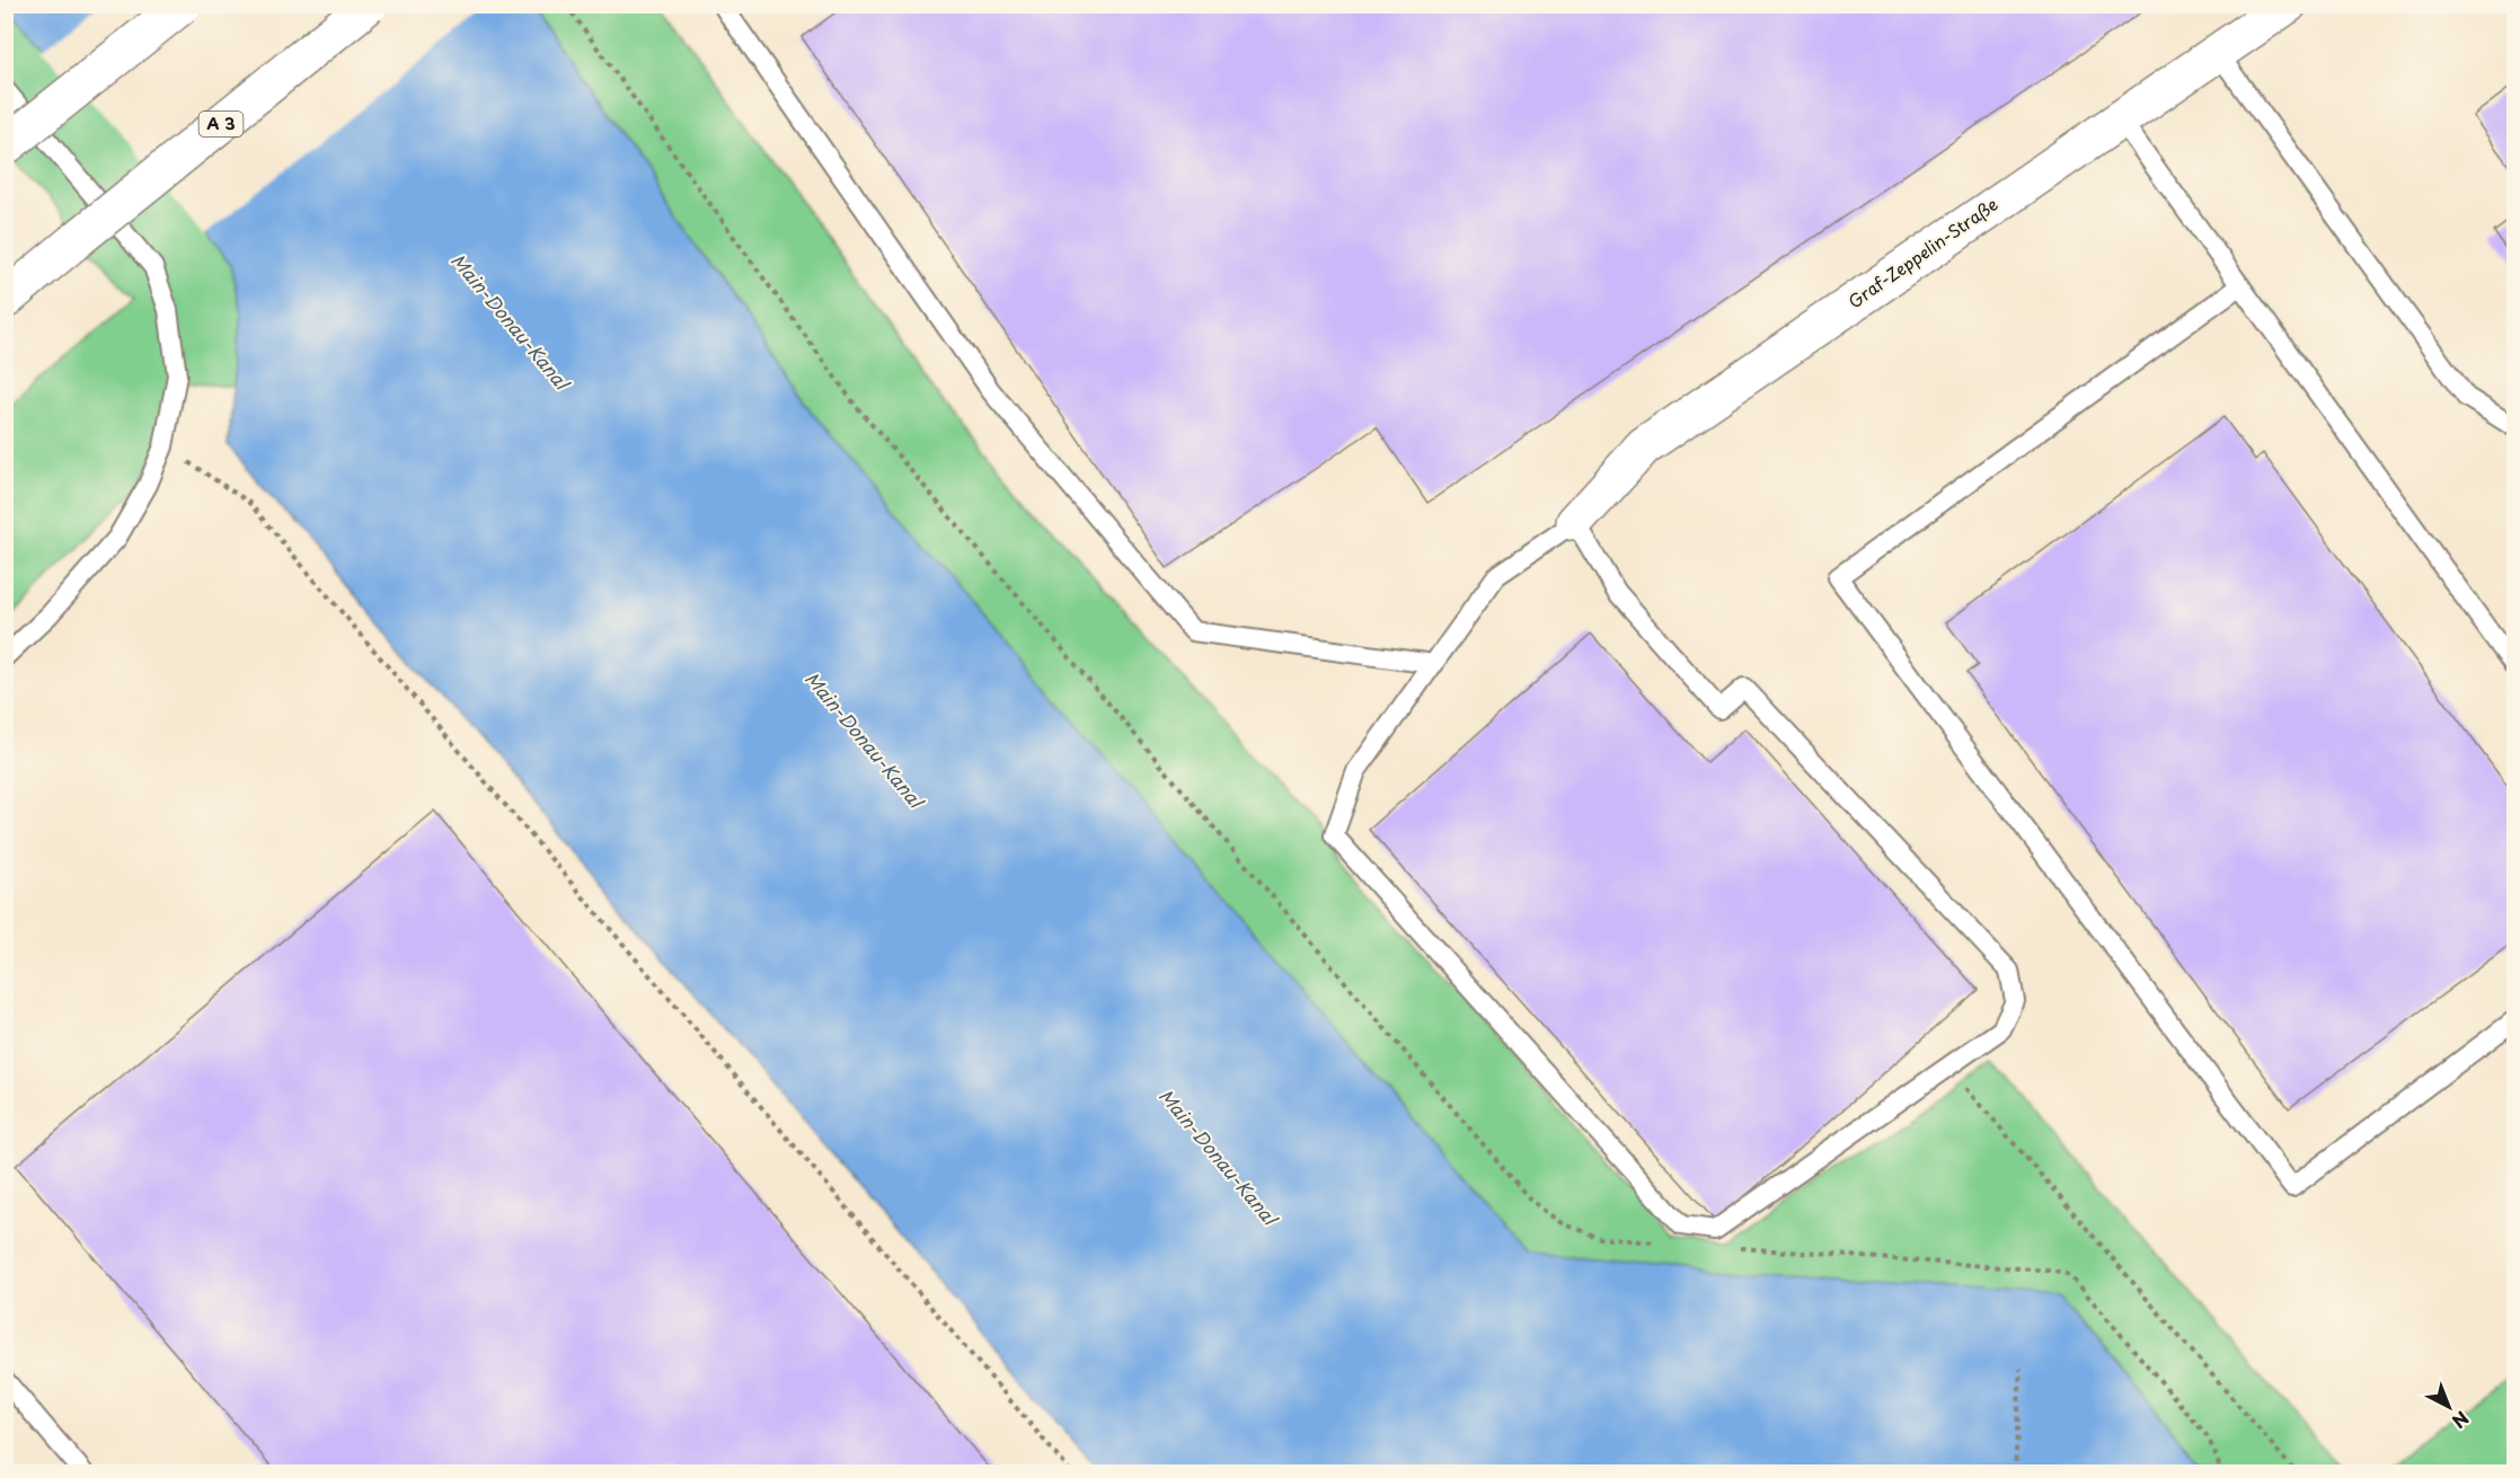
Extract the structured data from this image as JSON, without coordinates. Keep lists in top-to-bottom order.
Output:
{
  "streets": {
    "main road": ["A 3", "Graf-Zeppelin-Straße"]
  },
  "water": ["Main-Donau-Kanal"],
  "north": "bottom right"
}
